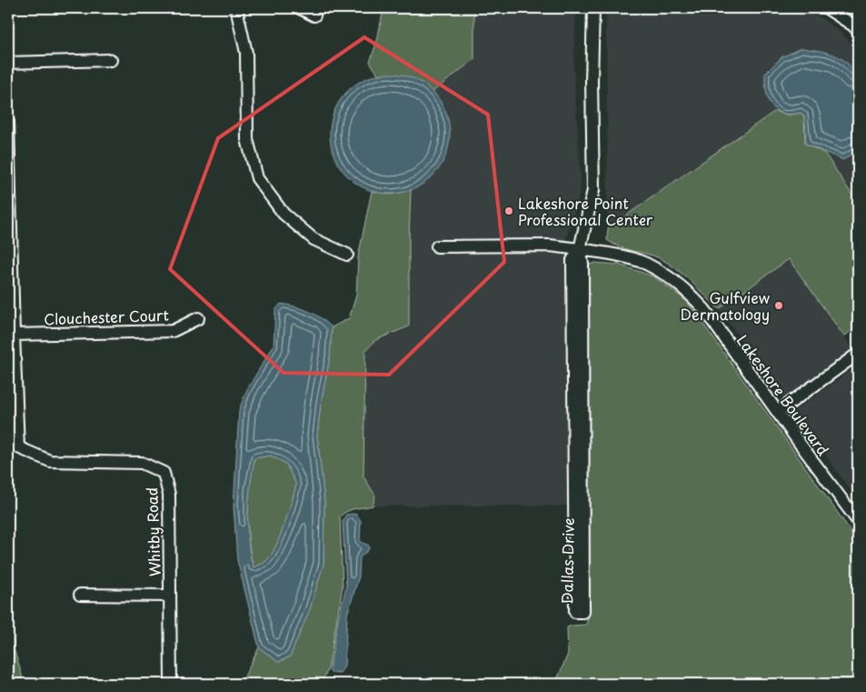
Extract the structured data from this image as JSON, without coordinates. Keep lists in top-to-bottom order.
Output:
{
  "streets": {
    "street": [
      "Clouchester Court",
      "Lakeshore Boulevard",
      "Whitby Road",
      "Dallas Drive"
    ]
  },
  "crossings": [
    ["Clouchester Court", "Whitby Road"],
    ["Lakeshore Boulevard", "Dallas Drive"]
  ],
  "places": ["Lakeshore Point Professional Center", "Gulfview Dermatology"]
}
